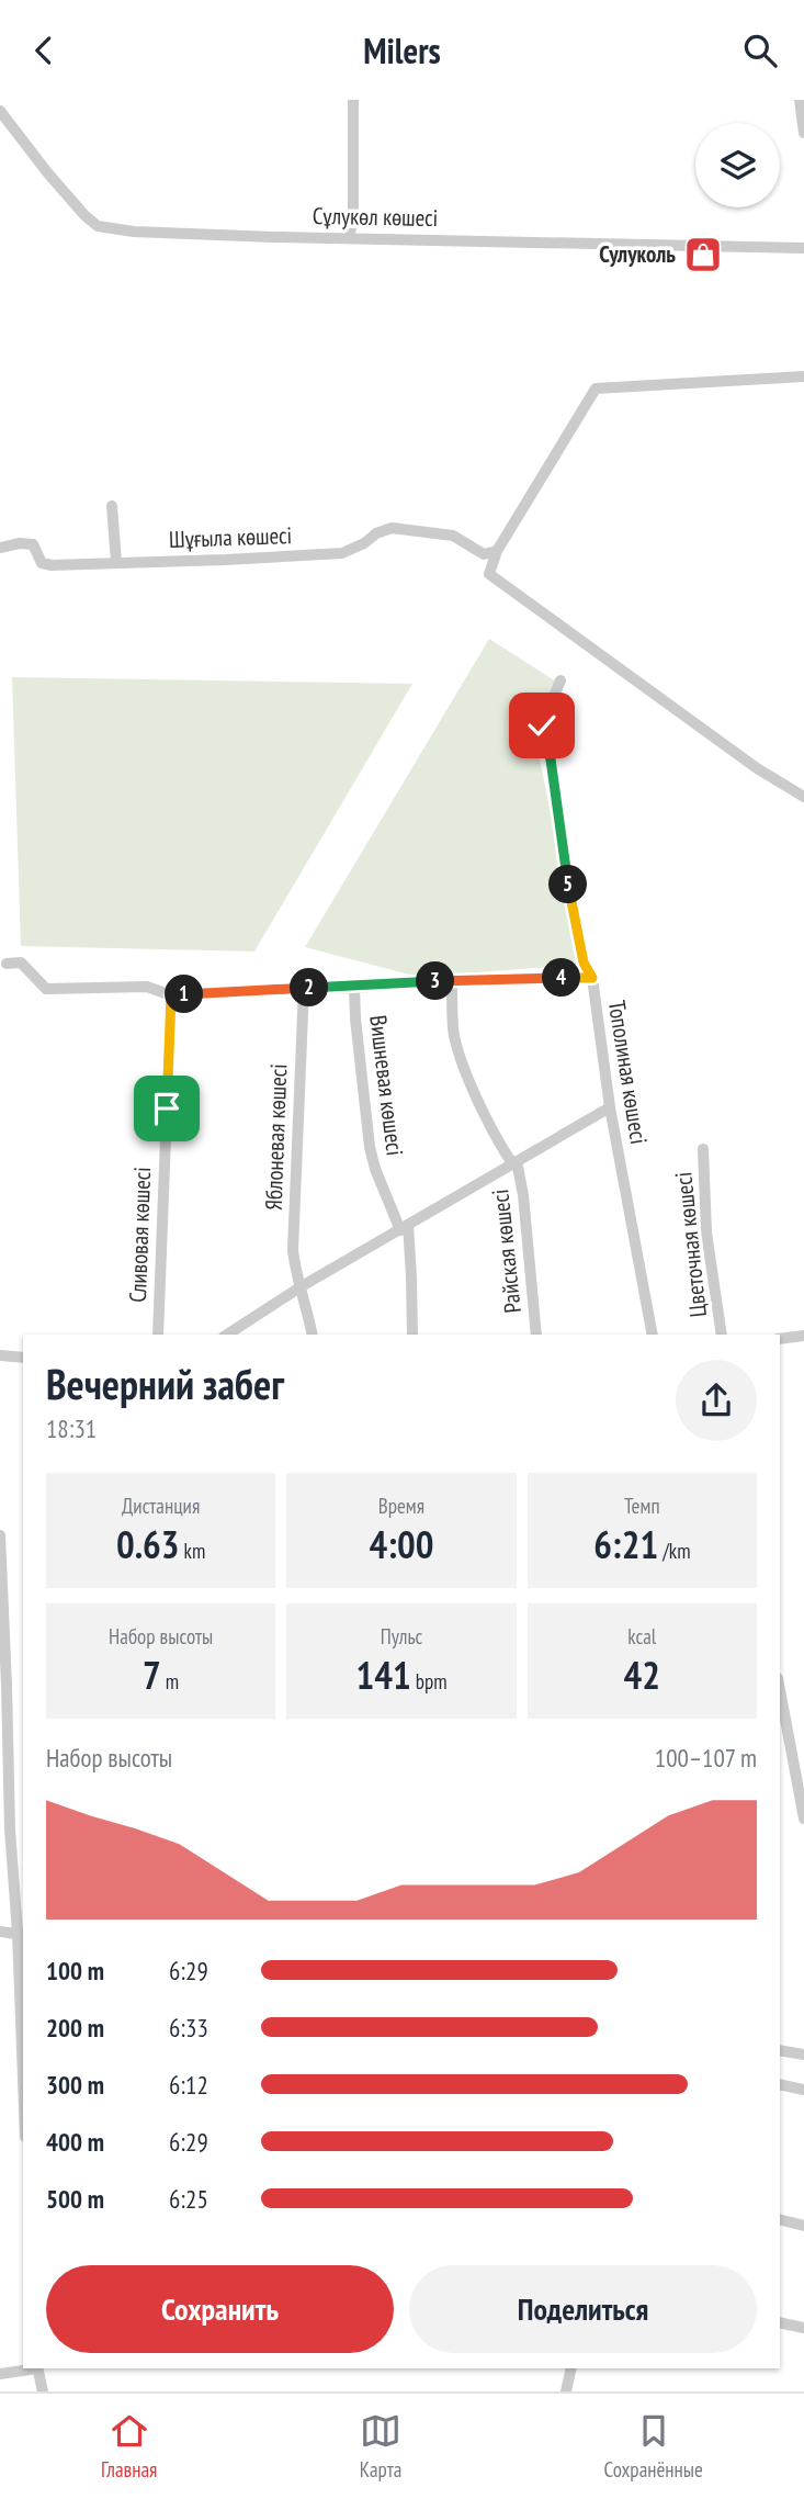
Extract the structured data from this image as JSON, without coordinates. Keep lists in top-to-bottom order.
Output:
{
  "streets": {
    "street": [
      "Сұлукөл көшесі",
      "Шұғыла көшесі",
      "Тополиная көшесі",
      "Вишневая көшесі",
      "Яблоневая көшесі",
      "Сливовая көшесі",
      "Цветочная көшесі",
      "Райская көшесі"
    ]
  },
  "places": {
    "shop": ["Сулуколь"]
  },
  "page": {
    "header": "Milers",
    "pins": [
      "5",
      "4",
      "3",
      "2",
      "1"
    ],
    "heading": ["Вечерний забег", "18:31"],
    "stats": [
      ["Дистанция", "0.63 km"],
      ["Время", "4:00"],
      ["Темп", "6:21 /km"],
      ["Набор высоты", "7 m"],
      ["Пульс", "141 bpm"],
      ["kcal", "42"]
    ],
    "chart": ["Набор высоты", "100–107 m"],
    "list": [
      {
        "name": "100 m",
        "note": "6:29"
      },
      {
        "name": "200 m",
        "note": "6:33"
      },
      {
        "name": "300 m",
        "note": "6:12"
      },
      {
        "name": "400 m",
        "note": "6:29"
      },
      {
        "name": "500 m",
        "note": "6:25"
      }
    ],
    "buttons": ["Сохранить", "Поделиться"],
    "tabs": ["Главная", "Карта", "Сохранённые"]
  }
}
